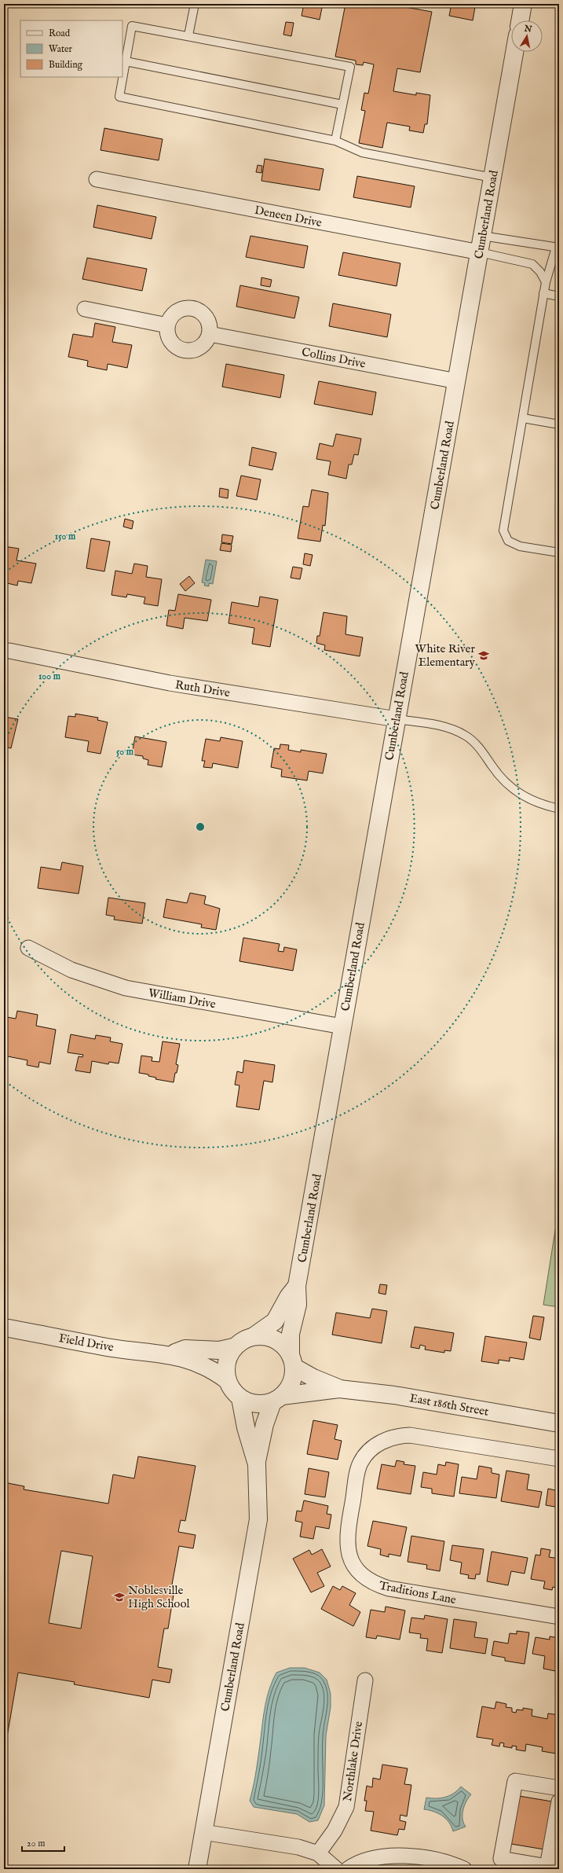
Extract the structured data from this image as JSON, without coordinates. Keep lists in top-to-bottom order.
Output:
{
  "streets": {
    "street": [
      "Cumberland Road",
      "Deneen Drive",
      "Collins Drive",
      "Ruth Drive",
      "William Drive",
      "Field Drive",
      "East 186th Street",
      "Traditions Lane",
      "Northlake Drive"
    ]
  },
  "crossings": [
    ["Cumberland Road", "Deneen Drive"],
    ["Cumberland Road", "Collins Drive"],
    ["Cumberland Road", "Ruth Drive"],
    ["Cumberland Road", "William Drive"],
    ["Cumberland Road", "East 186th Street"]
  ],
  "places": {
    "school or university": ["White River Elementary", "Noblesville High School"]
  },
  "legend": ["Road", "Water", "Building"],
  "scale_bar": "20 m",
  "north": "top",
  "rings": ["150 m", "100 m", "50 m"]
}
